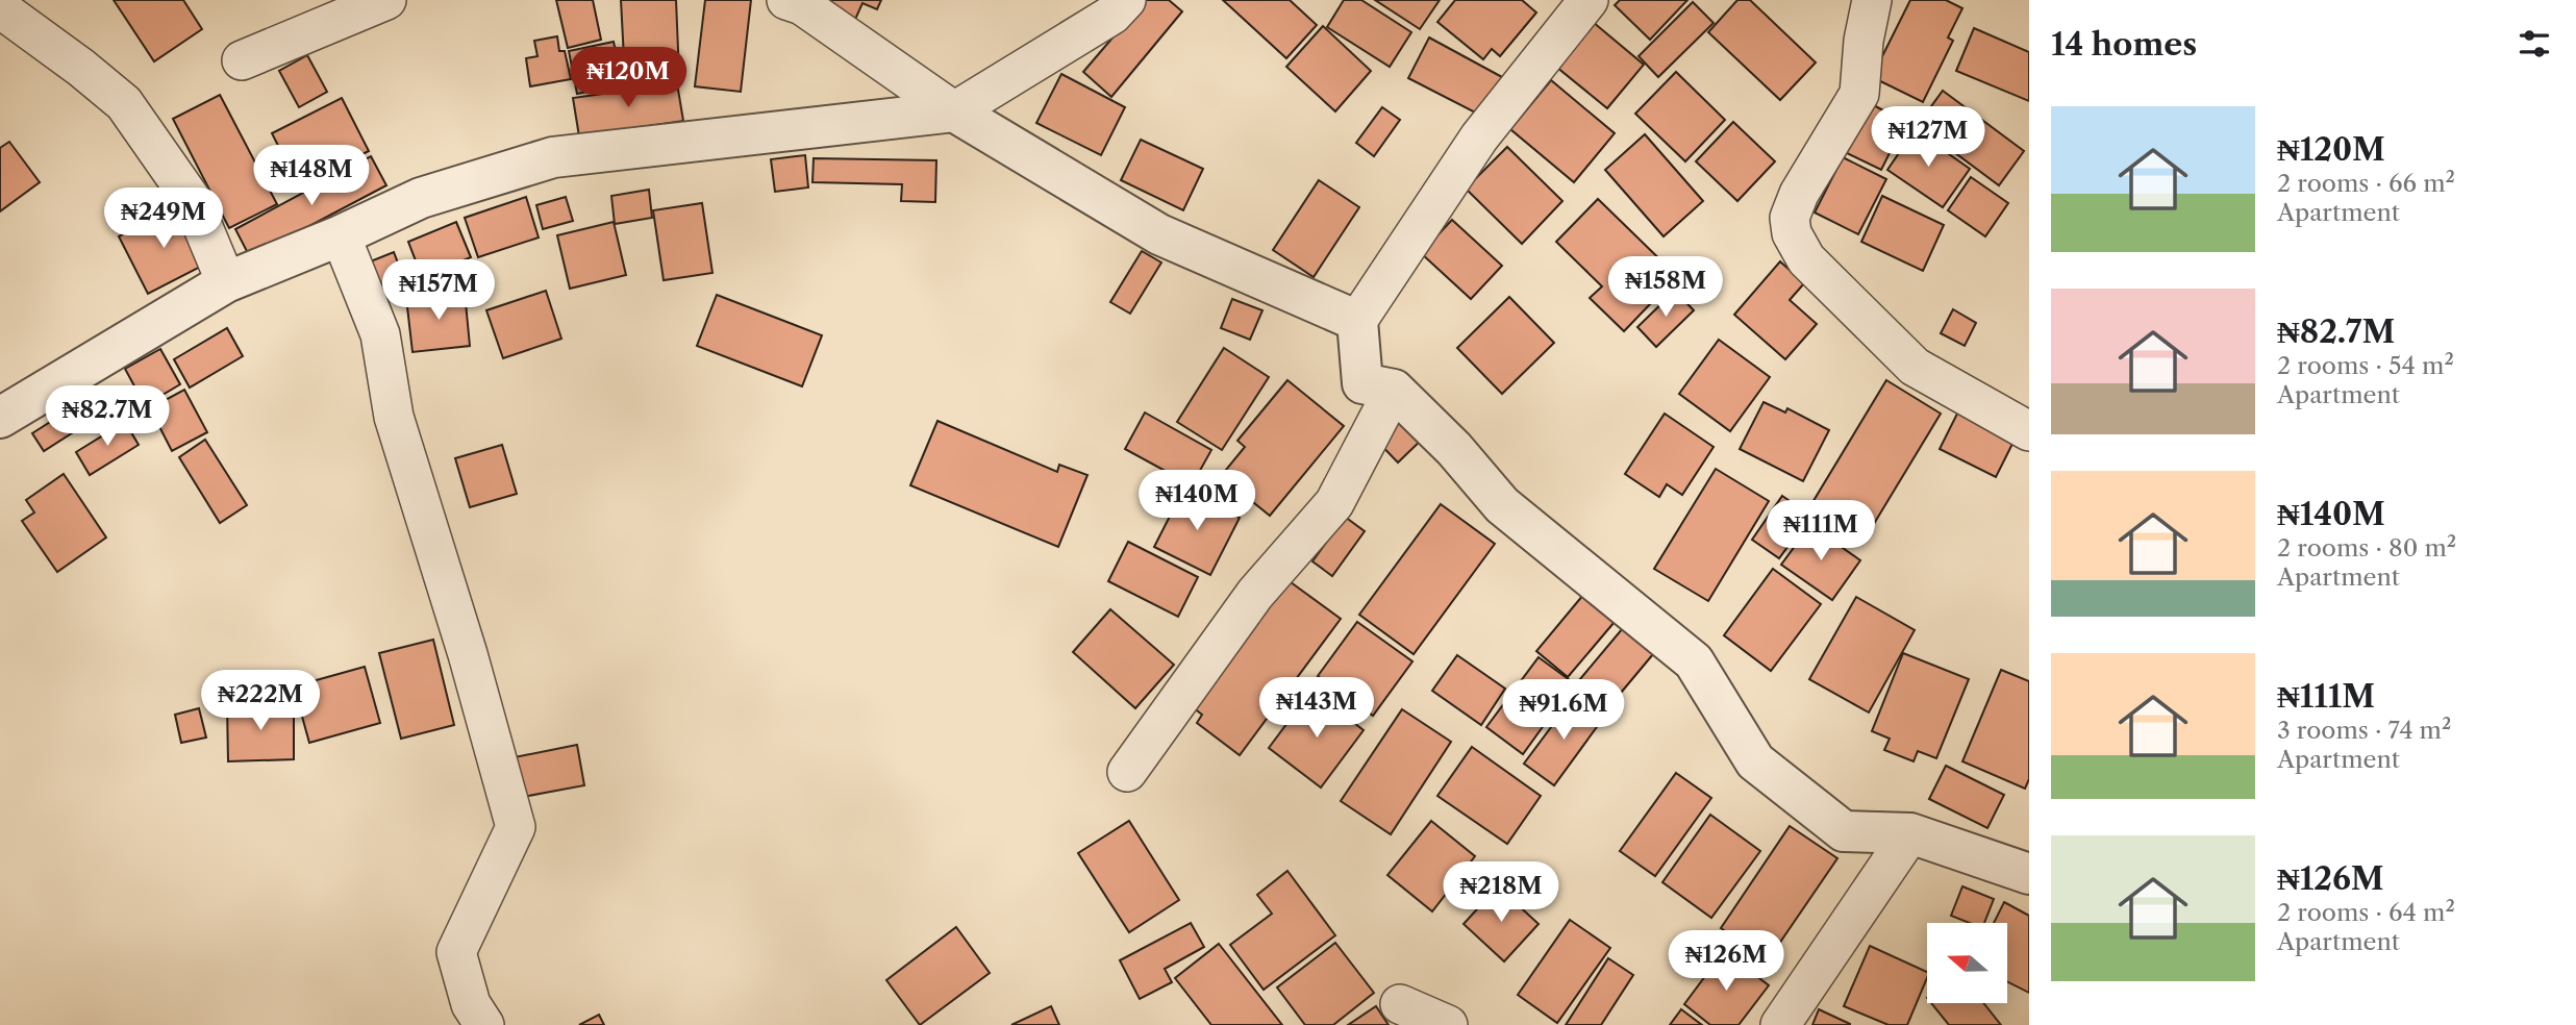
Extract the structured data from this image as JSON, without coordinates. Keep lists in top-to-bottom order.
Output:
{
  "north": "left",
  "page": {
    "heading": "14 homes",
    "price": [
      "₦120M",
      "₦127M",
      "₦148M",
      "₦249M",
      "₦158M",
      "₦157M",
      "₦82.7M",
      "₦140M",
      "₦111M",
      "₦222M",
      "₦143M",
      "₦91.6M",
      "₦218M",
      "₦126M"
    ],
    "list": [
      {
        "name": "₦120M",
        "note": "2 rooms · 66 m² · Apartment"
      },
      {
        "name": "₦82.7M",
        "note": "2 rooms · 54 m² · Apartment"
      },
      {
        "name": "₦140M",
        "note": "2 rooms · 80 m² · Apartment"
      },
      {
        "name": "₦111M",
        "note": "3 rooms · 74 m² · Apartment"
      },
      {
        "name": "₦126M",
        "note": "2 rooms · 64 m² · Apartment"
      }
    ]
  }
}
